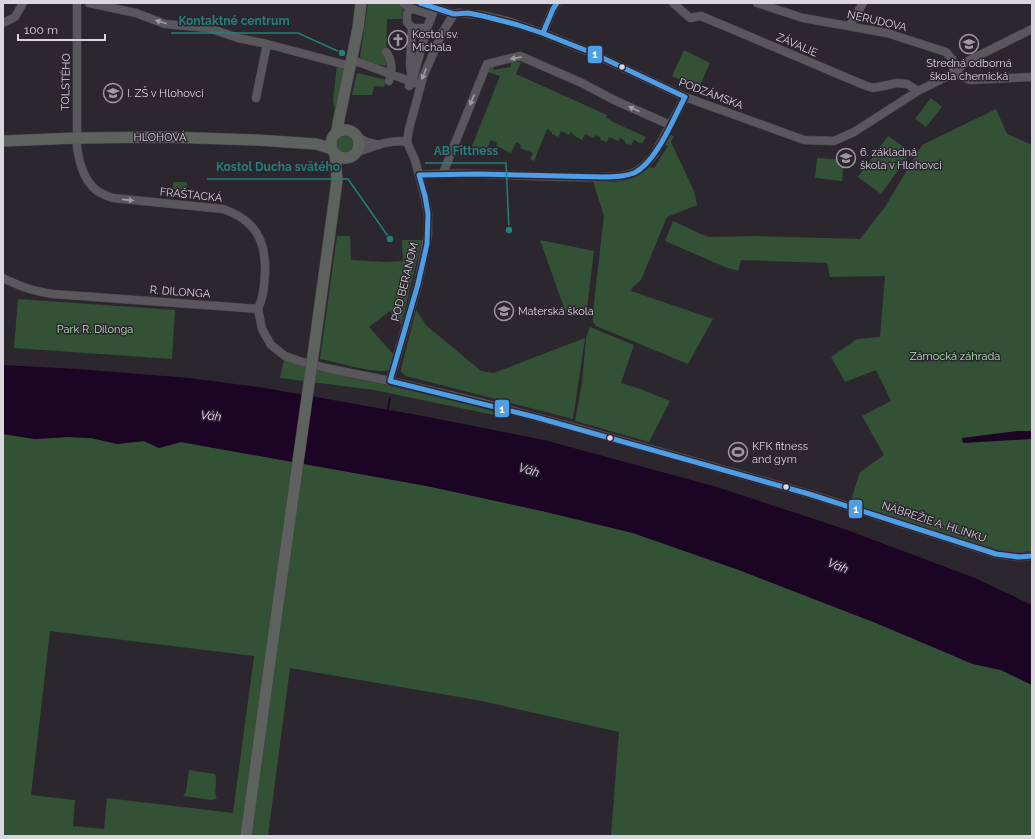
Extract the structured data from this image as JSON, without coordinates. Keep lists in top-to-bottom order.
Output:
{
  "streets": {
    "main road": ["HLOHOVÁ"],
    "street": [
      "NERUDOVA",
      "ZÁVALIE",
      "TOLSTÉHO",
      "PODZÁMSKA",
      "FRAŠTACKÁ",
      "POD BERANOM",
      "R. DILONGA",
      "NÁBREŽIE A. HLINKU"
    ]
  },
  "crossings": [
    ["NERUDOVA", "PODZÁMSKA"],
    ["ZÁVALIE", "PODZÁMSKA"],
    ["TOLSTÉHO", "HLOHOVÁ"],
    ["TOLSTÉHO", "FRAŠTACKÁ"],
    ["HLOHOVÁ", "FRAŠTACKÁ"],
    ["FRAŠTACKÁ", "R. DILONGA"],
    ["FRAŠTACKÁ", "NÁBREŽIE A. HLINKU"],
    ["POD BERANOM", "NÁBREŽIE A. HLINKU"],
    ["R. DILONGA", "NÁBREŽIE A. HLINKU"]
  ],
  "one_way": ["FRAŠTACKÁ"],
  "water": ["Váh"],
  "parks": ["Park R. Dilonga", "Zámocká záhrada"],
  "places": {
    "church": ["Kostol sv. Michala"],
    "school or university": [
      "Stredná odborná škola chemická",
      "I. ZŠ v Hlohovci",
      "6. základná škola v Hlohovci",
      "Materská škola"
    ],
    "other": ["Kontaktné centrum", "AB Fittness", "Kostol Ducha svätého"],
    "sports": ["KFK fitness and gym"]
  },
  "lines": ["transit line 1"],
  "scale_bar": "100 m"
}
